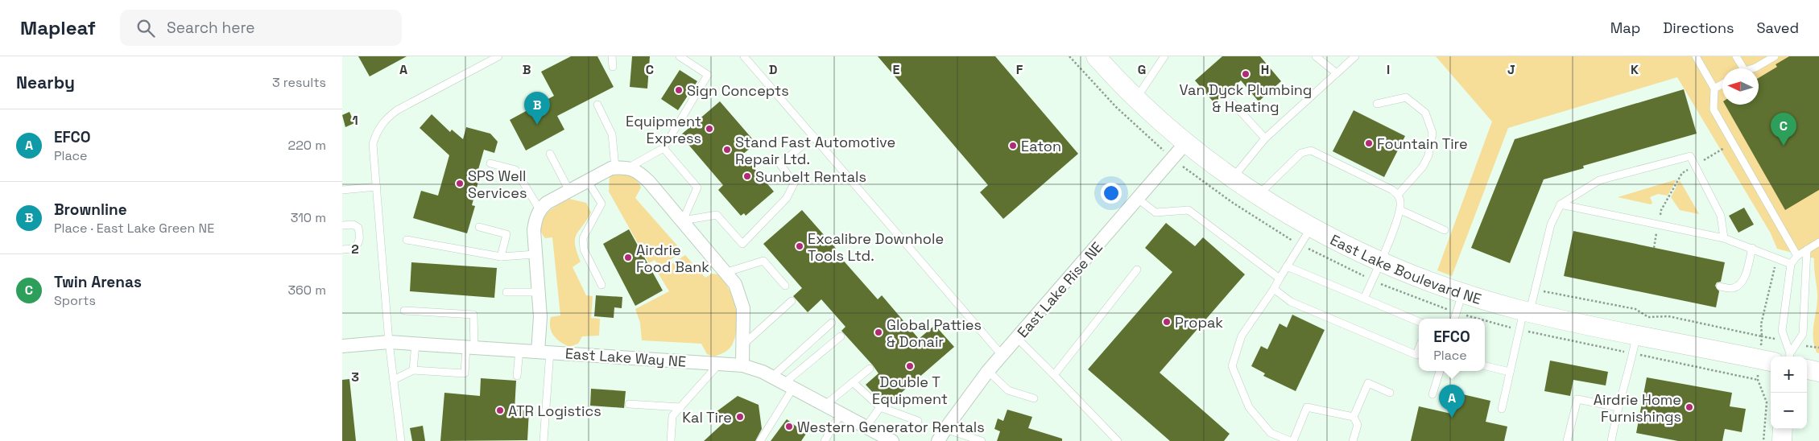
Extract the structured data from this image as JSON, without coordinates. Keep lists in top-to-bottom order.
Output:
{
  "streets": {
    "main road": ["East Lake Boulevard NE"],
    "street": ["East Lake Rise NE", "East Lake Way NE"]
  },
  "crossings": [
    ["East Lake Boulevard NE", "East Lake Rise NE"]
  ],
  "places": [
    "Van Dyck Plumbing & Heating",
    "Sign Concepts",
    "Equipment Express",
    "Fountain Tire",
    "Eaton",
    "Stand Fast Automotive Repair Ltd.",
    "Sunbelt Rentals",
    "SPS Well Services",
    "Excalibre Downhole Tools Ltd.",
    "Airdrie Food Bank",
    "Propak",
    "Global Patties & Donair",
    "Double T Equipment",
    "Airdrie Home Furnishings",
    "ATR Logistics",
    "Kal Tire",
    "Western Generator Rentals"
  ],
  "north": "left",
  "page": {
    "header": "Mapleaf",
    "search": "Search here",
    "nav": ["Map", "Directions", "Saved"],
    "heading": ["Nearby", "3 results"],
    "pins": ["B", "C", "A"],
    "list": [
      {
        "mark": "A",
        "name": "EFCO",
        "note": "Place",
        "value": "220 m"
      },
      {
        "mark": "B",
        "name": "Brownline",
        "note": "Place · East Lake Green NE",
        "value": "310 m"
      },
      {
        "mark": "C",
        "name": "Twin Arenas",
        "note": "Sports",
        "value": "360 m"
      }
    ],
    "popup": ["EFCO", "Place"],
    "map_buttons": ["+", "−"]
  },
  "grid": {
    "columns": [
      "A",
      "B",
      "C",
      "D",
      "E",
      "F",
      "G",
      "H",
      "I",
      "J",
      "K"
    ],
    "rows": ["1", "2", "3"]
  }
}
